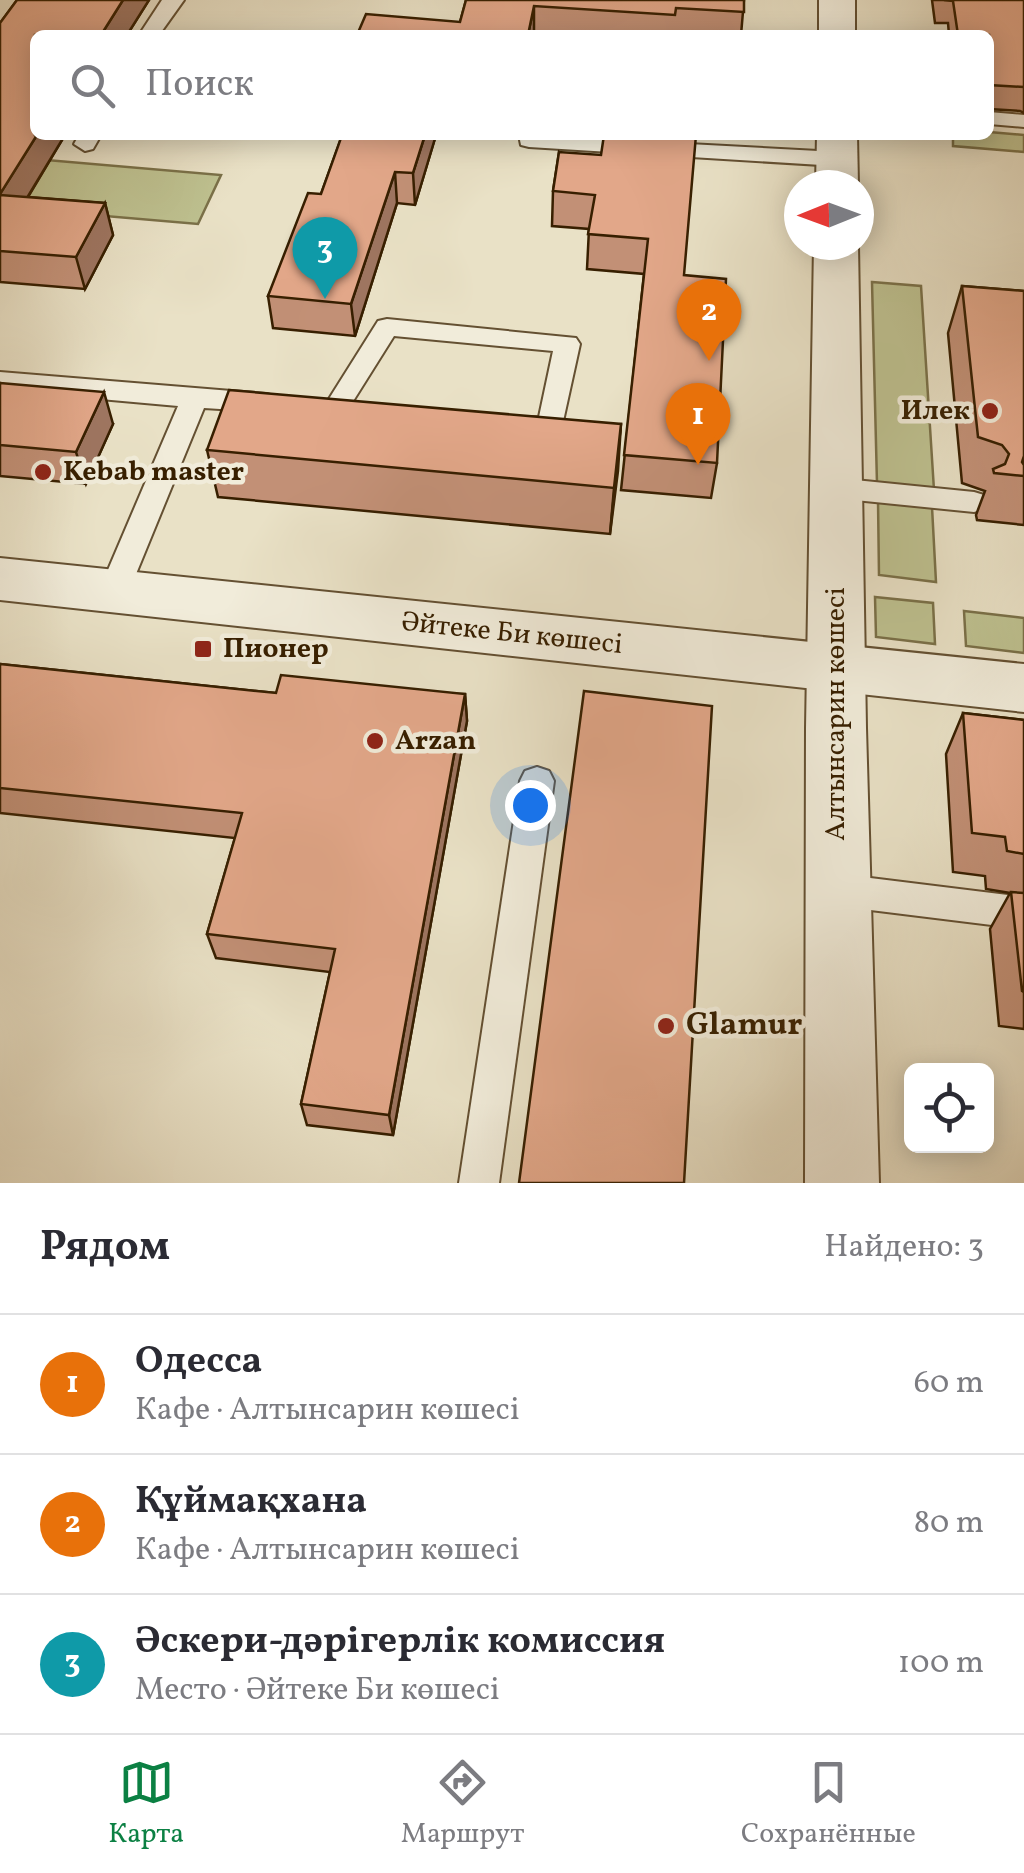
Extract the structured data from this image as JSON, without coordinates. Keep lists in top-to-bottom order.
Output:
{
  "streets": {
    "street": ["Әйтеке Би көшесі", "Алтынсарин көшесі"]
  },
  "crossings": [
    ["Әйтеке Би көшесі", "Алтынсарин көшесі"]
  ],
  "places": {
    "other": [
      "Илек",
      "Kebab master",
      "Arzan",
      "Glamur"
    ],
    "transit": ["Пионер"]
  },
  "north": "left",
  "page": {
    "search": "Поиск",
    "pins": ["3", "2", "1"],
    "heading": ["Рядом", "Найдено: 3"],
    "list": [
      {
        "mark": "1",
        "name": "Одесса",
        "note": "Кафе · Алтынсарин көшесі",
        "value": "60 m"
      },
      {
        "mark": "2",
        "name": "Құймақхана",
        "note": "Кафе · Алтынсарин көшесі",
        "value": "80 m"
      },
      {
        "mark": "3",
        "name": "Әскери-дәрігерлік комиссия",
        "note": "Место · Әйтеке Би көшесі",
        "value": "100 m"
      }
    ],
    "nav": ["Карта", "Маршрут", "Сохранённые"]
  }
}
